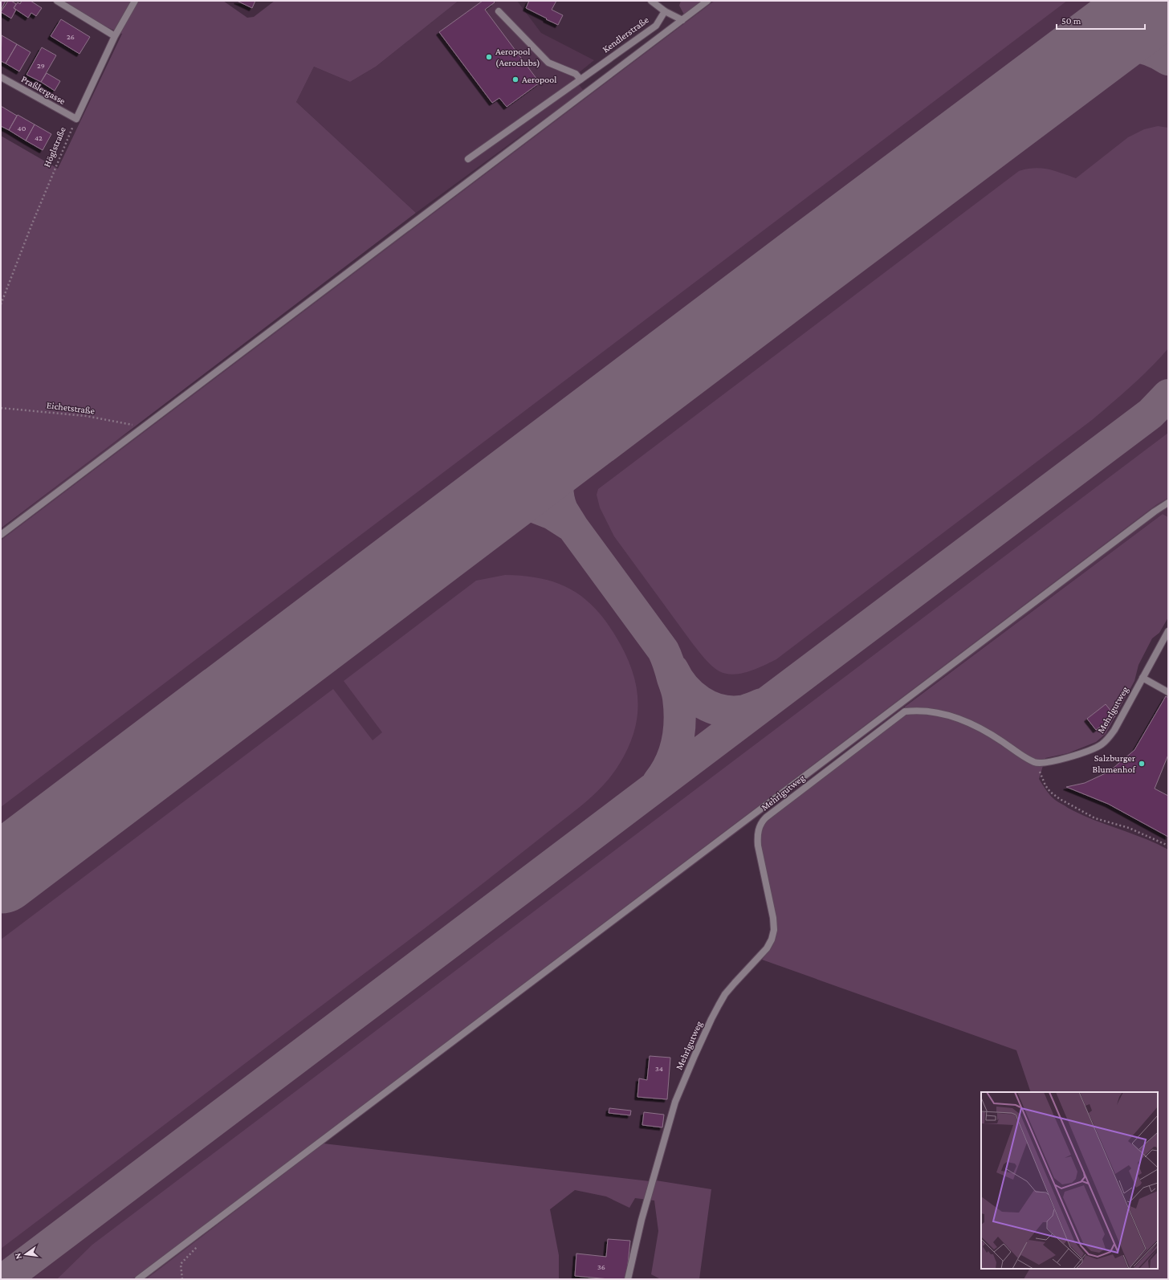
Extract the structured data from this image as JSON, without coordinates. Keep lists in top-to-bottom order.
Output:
{
  "streets": {
    "street": [
      "Kendlerstraße",
      "Praßlergasse",
      "Höglstraße",
      "Mehrlgutweg"
    ],
    "path": ["Eichetstraße"]
  },
  "crossings": [
    ["Praßlergasse", "Höglstraße"]
  ],
  "places": ["Aeropool (Aeroclubs)", "Aeropool", "Salzburger Blumenhof"],
  "house_numbers": [
    "26",
    "29",
    "40",
    "42",
    "34",
    "36"
  ],
  "scale_bar": "50 m",
  "north": "left"
}
